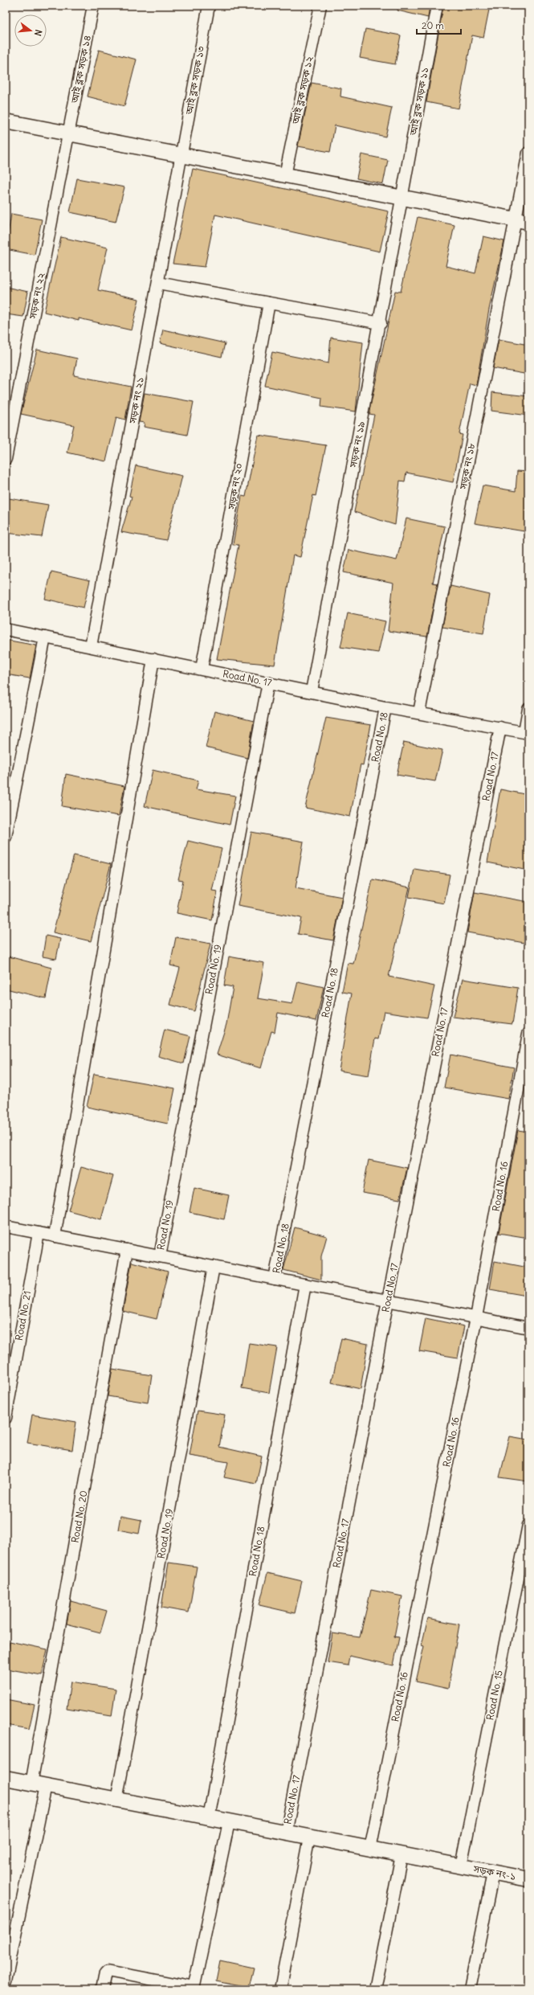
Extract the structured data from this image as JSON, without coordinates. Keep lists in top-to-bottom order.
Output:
{
  "streets": {
    "street": [
      "আই ব্লক সড়ক ১৪",
      "আই ব্লক সড়ক ১৩",
      "আই ব্লক সড়ক ১২",
      "আই ব্লক সড়ক ১১",
      "সড়ক নং ২২",
      "সড়ক নং ২১",
      "সড়ক নং ১৯",
      "সড়ক নং ১৮",
      "সড়ক নং ২০",
      "Road No. 17",
      "Road No. 18",
      "Road No. 19",
      "Road No. 16",
      "Road No. 21",
      "Road No. 20",
      "Road No. 15",
      "সড়ক নং-১"
    ]
  },
  "crossings": [
    ["আই ব্লক সড়ক ১৪", "সড়ক নং ২২"],
    ["আই ব্লক সড়ক ১৩", "সড়ক নং ২১"],
    ["আই ব্লক সড়ক ১১", "সড়ক নং ১৯"],
    ["সড়ক নং ২১", "Road No. 17"],
    ["সড়ক নং ১৯", "Road No. 17"],
    ["সড়ক নং ১৮", "Road No. 17"],
    ["সড়ক নং ২০", "Road No. 17"],
    ["Road No. 17", "Road No. 18"],
    ["Road No. 17", "Road No. 19"],
    ["Road No. 17", "সড়ক নং-১"],
    ["Road No. 18", "সড়ক নং-১"],
    ["Road No. 19", "সড়ক নং-১"],
    ["Road No. 16", "সড়ক নং-১"],
    ["Road No. 20", "সড়ক নং-১"],
    ["Road No. 15", "সড়ক নং-১"]
  ],
  "scale_bar": "20 m",
  "north": "right"
}
